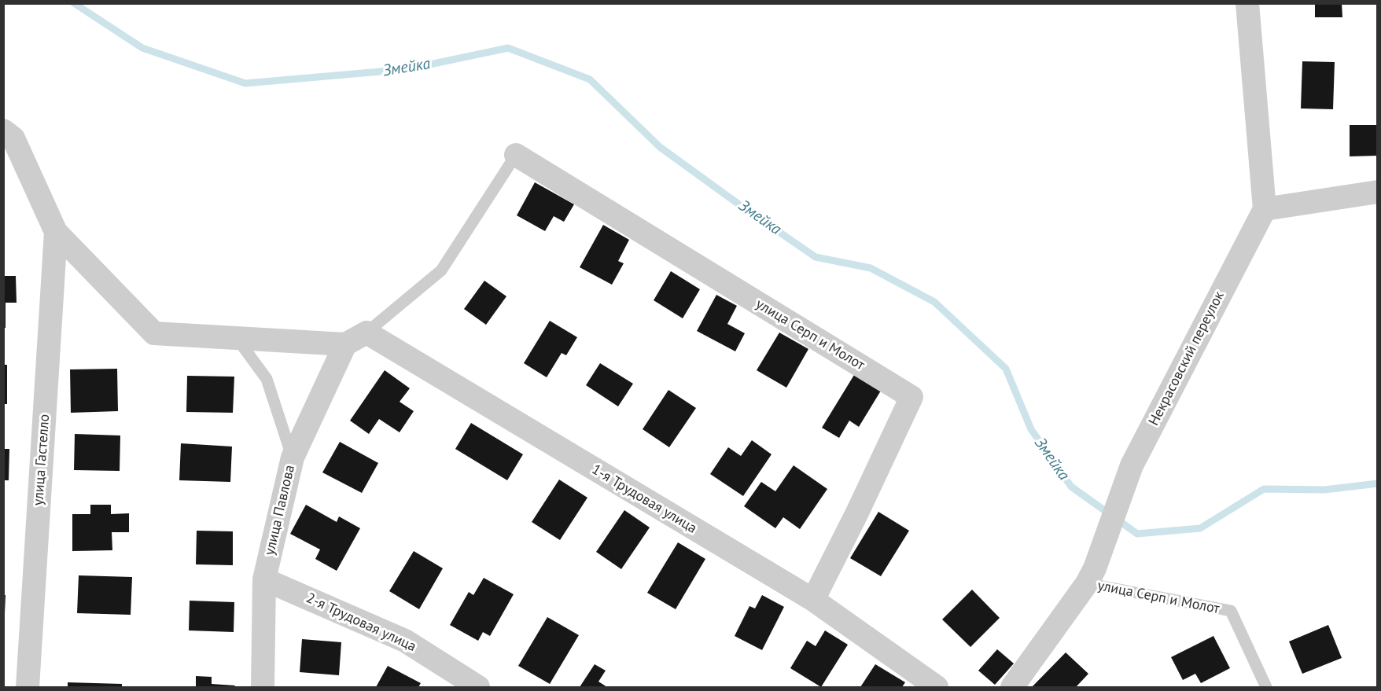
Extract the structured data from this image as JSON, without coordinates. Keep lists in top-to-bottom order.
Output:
{
  "streets": {
    "street": [
      "улица Серп и Молот",
      "Некрасовский переулок",
      "улица Гастелло",
      "1-я Трудовая улица",
      "улица Павлова",
      "2-я Трудовая улица"
    ]
  },
  "crossings": [
    ["улица Серп и Молот", "Некрасовский переулок"],
    ["улица Серп и Молот", "1-я Трудовая улица"],
    ["улица Павлова", "2-я Трудовая улица"]
  ],
  "water": ["Змейка"]
}
